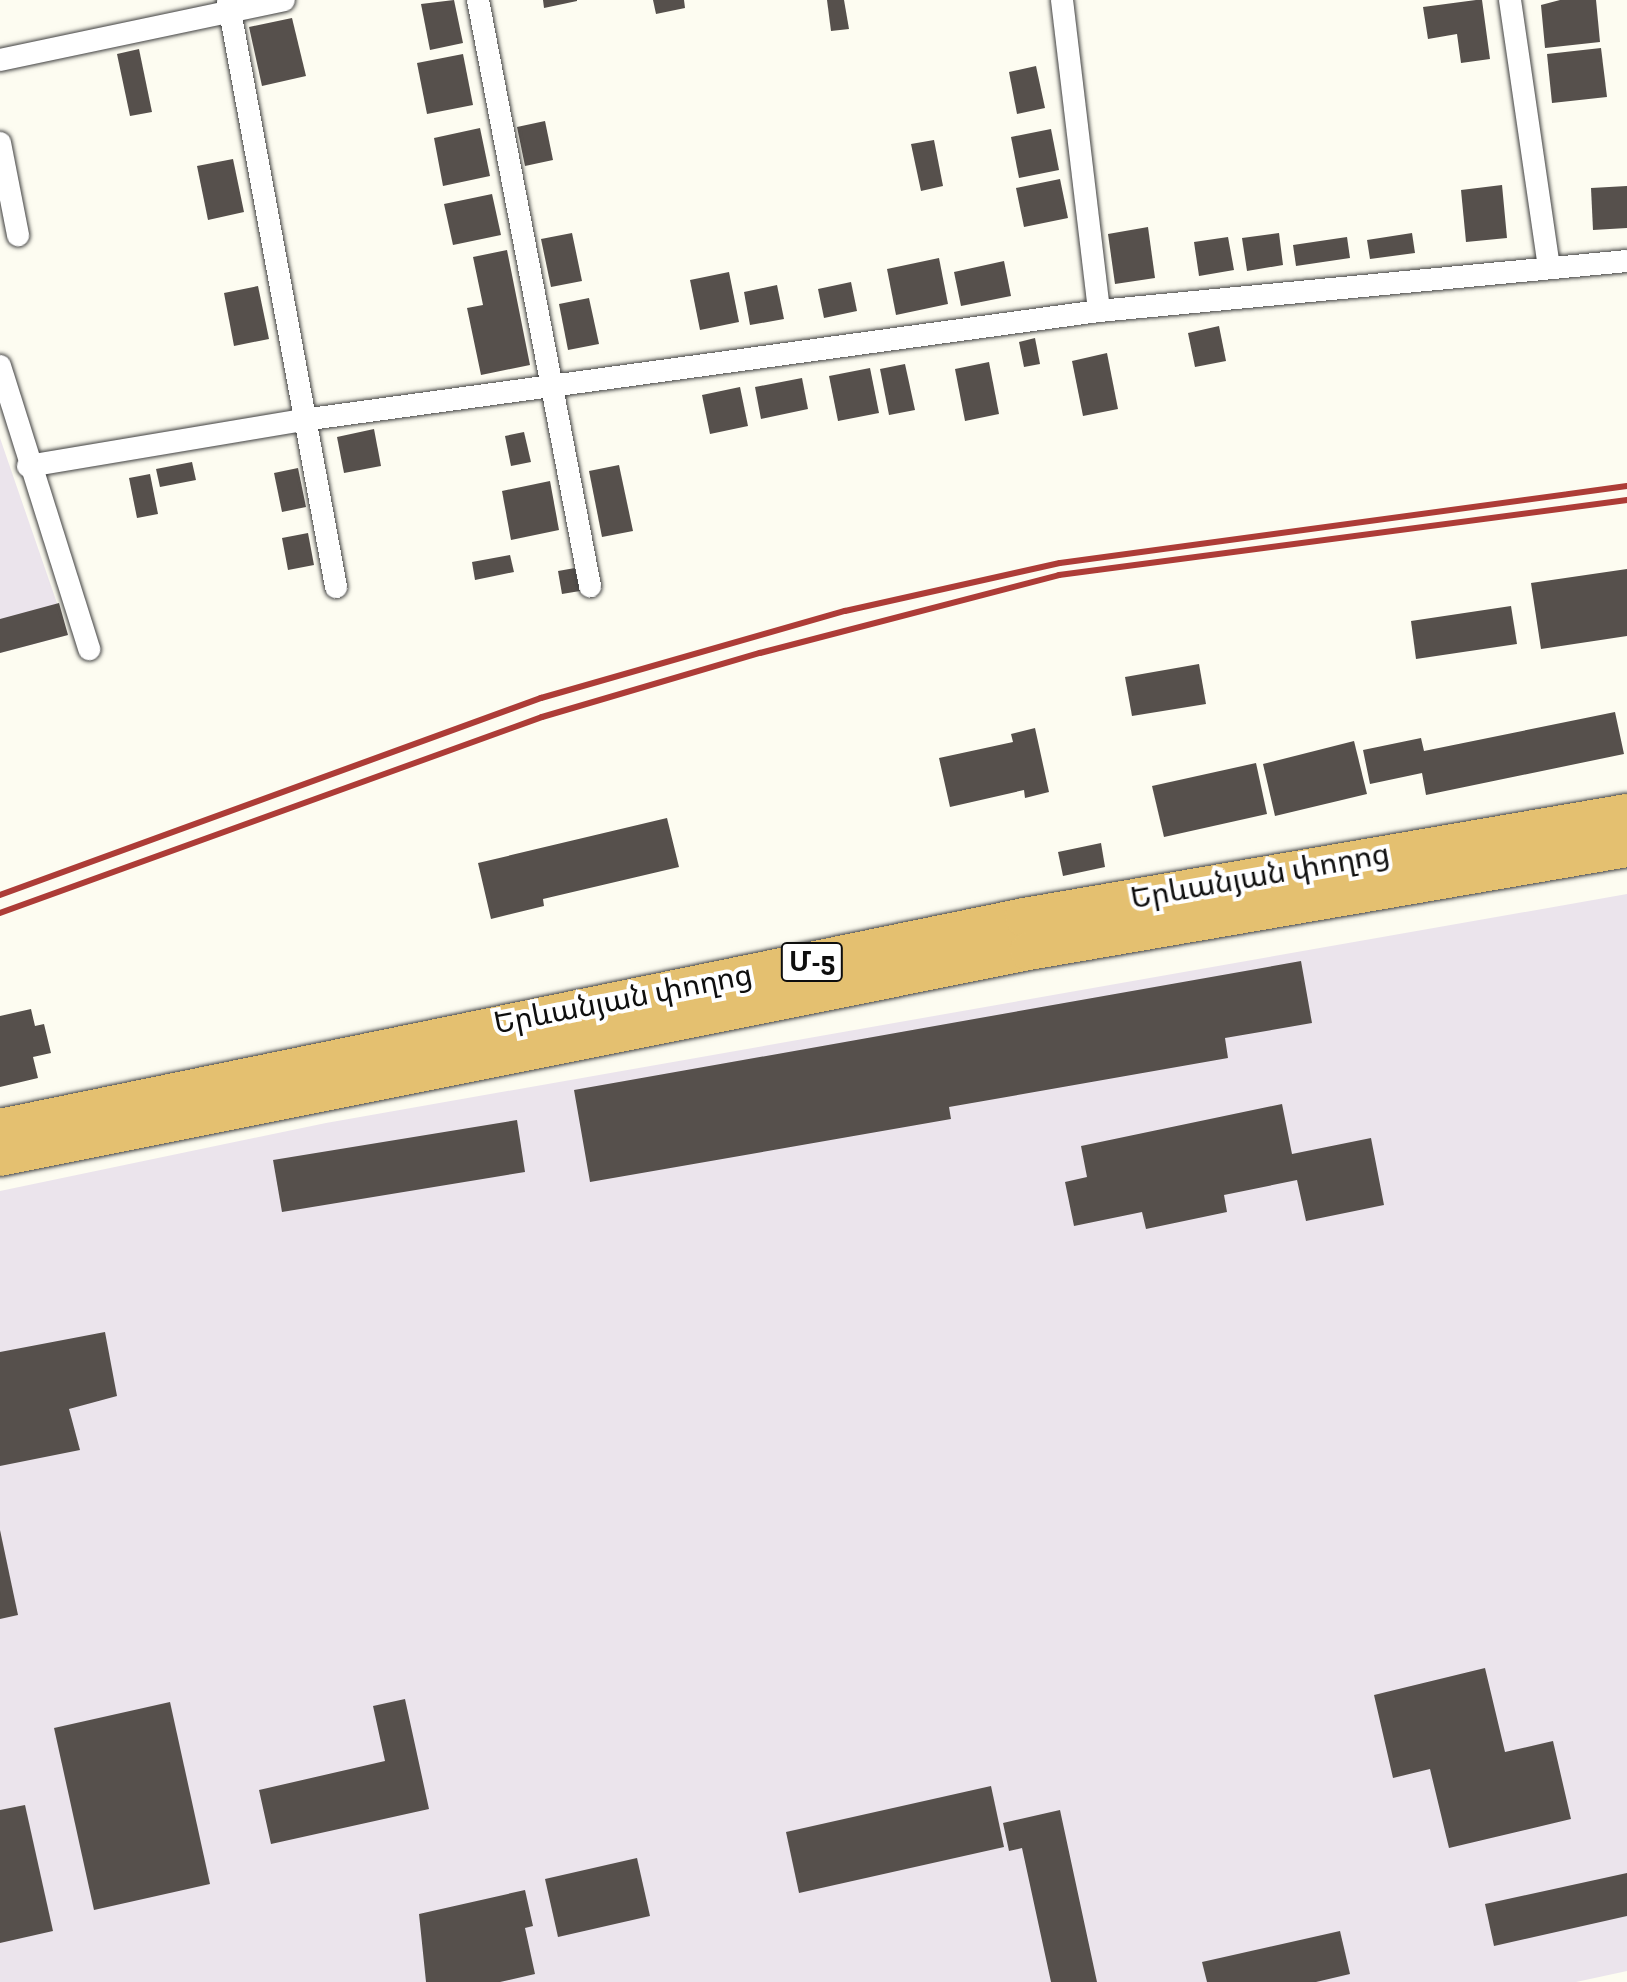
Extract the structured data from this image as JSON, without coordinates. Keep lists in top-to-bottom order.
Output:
{
  "streets": {
    "highway": ["Երևանյան փողոց", "Մ-5"]
  }
}
